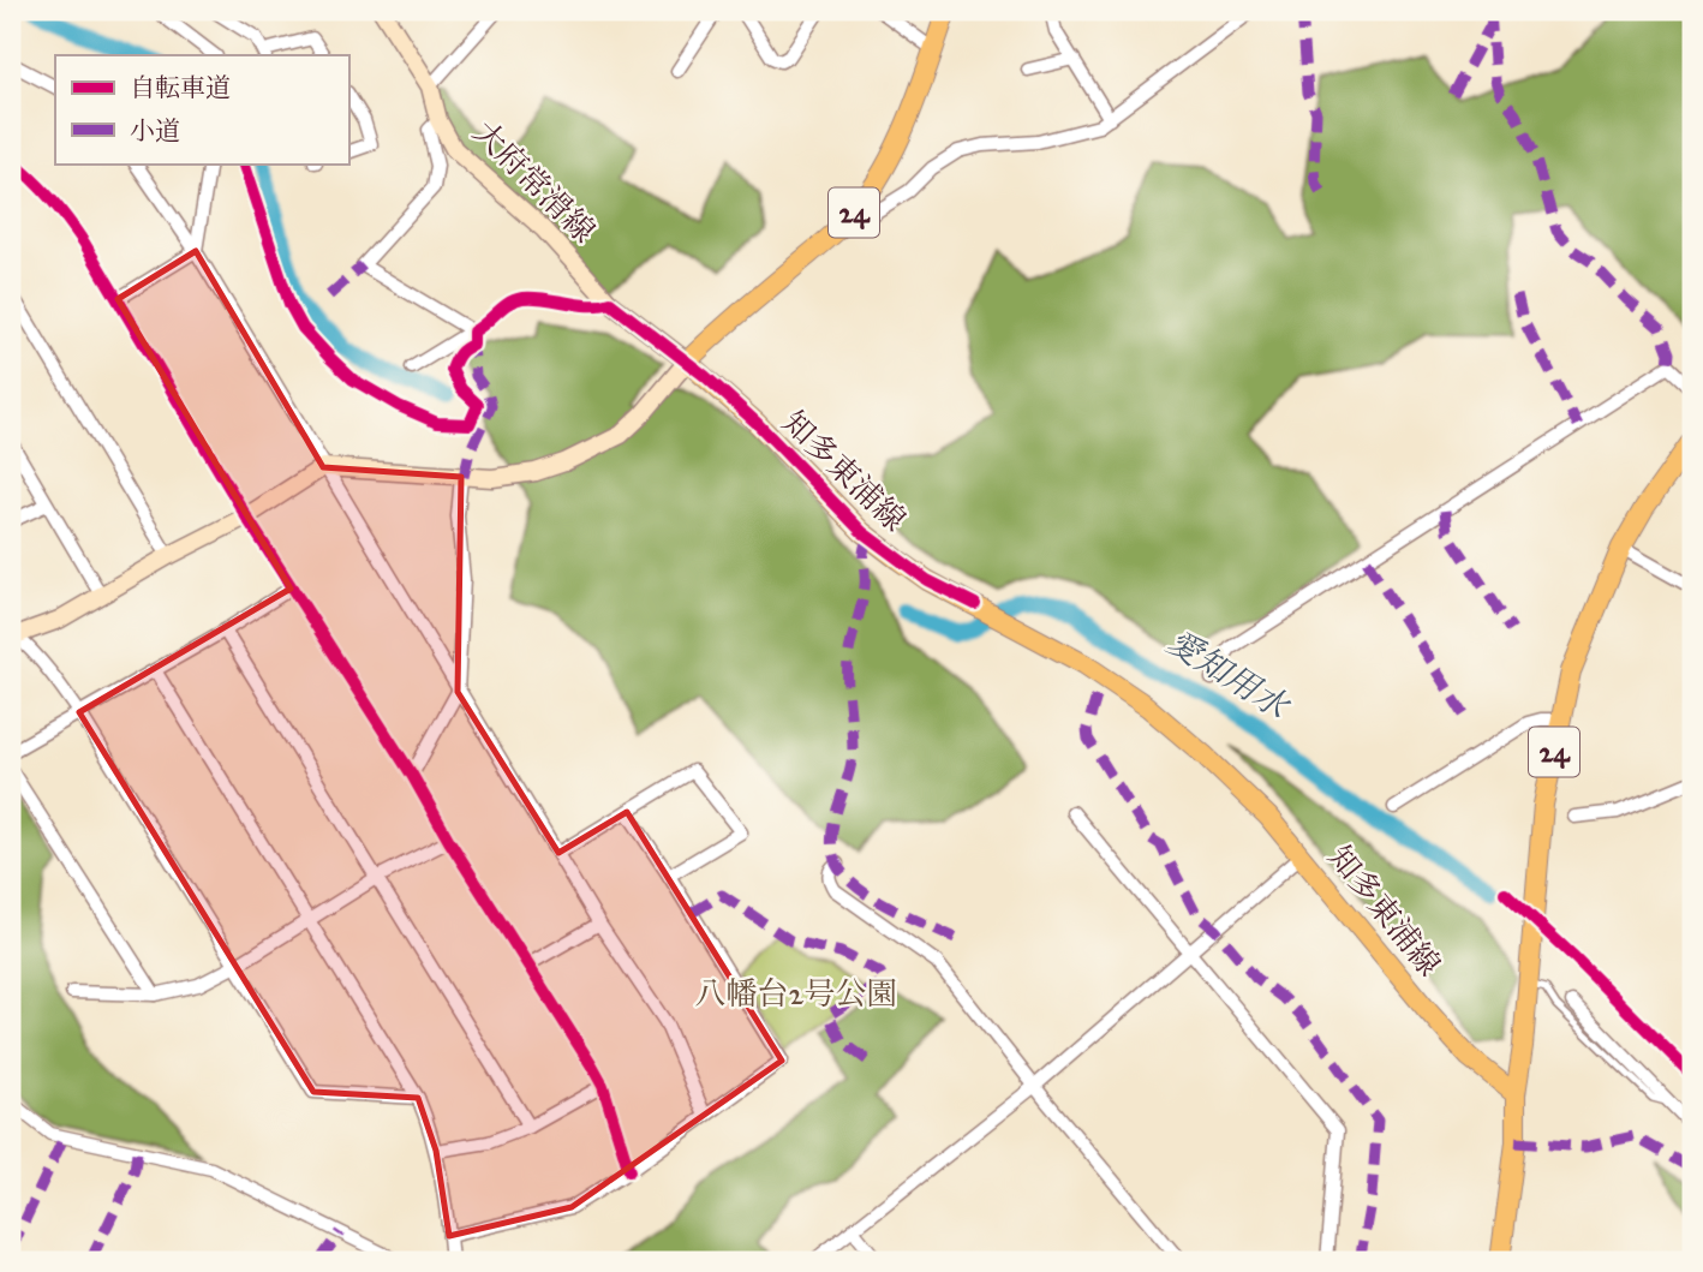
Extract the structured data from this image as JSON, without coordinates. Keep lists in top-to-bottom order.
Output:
{
  "streets": {
    "main road": ["24", "知多東浦線"],
    "street": ["大府常滑線"]
  },
  "crossings": [
    ["大府常滑線", "24"],
    ["大府常滑線", "知多東浦線"],
    ["24", "知多東浦線"]
  ],
  "water": ["愛知用水"],
  "parks": ["八幡台2号公園"],
  "legend": ["自転車道", "小道"]
}
